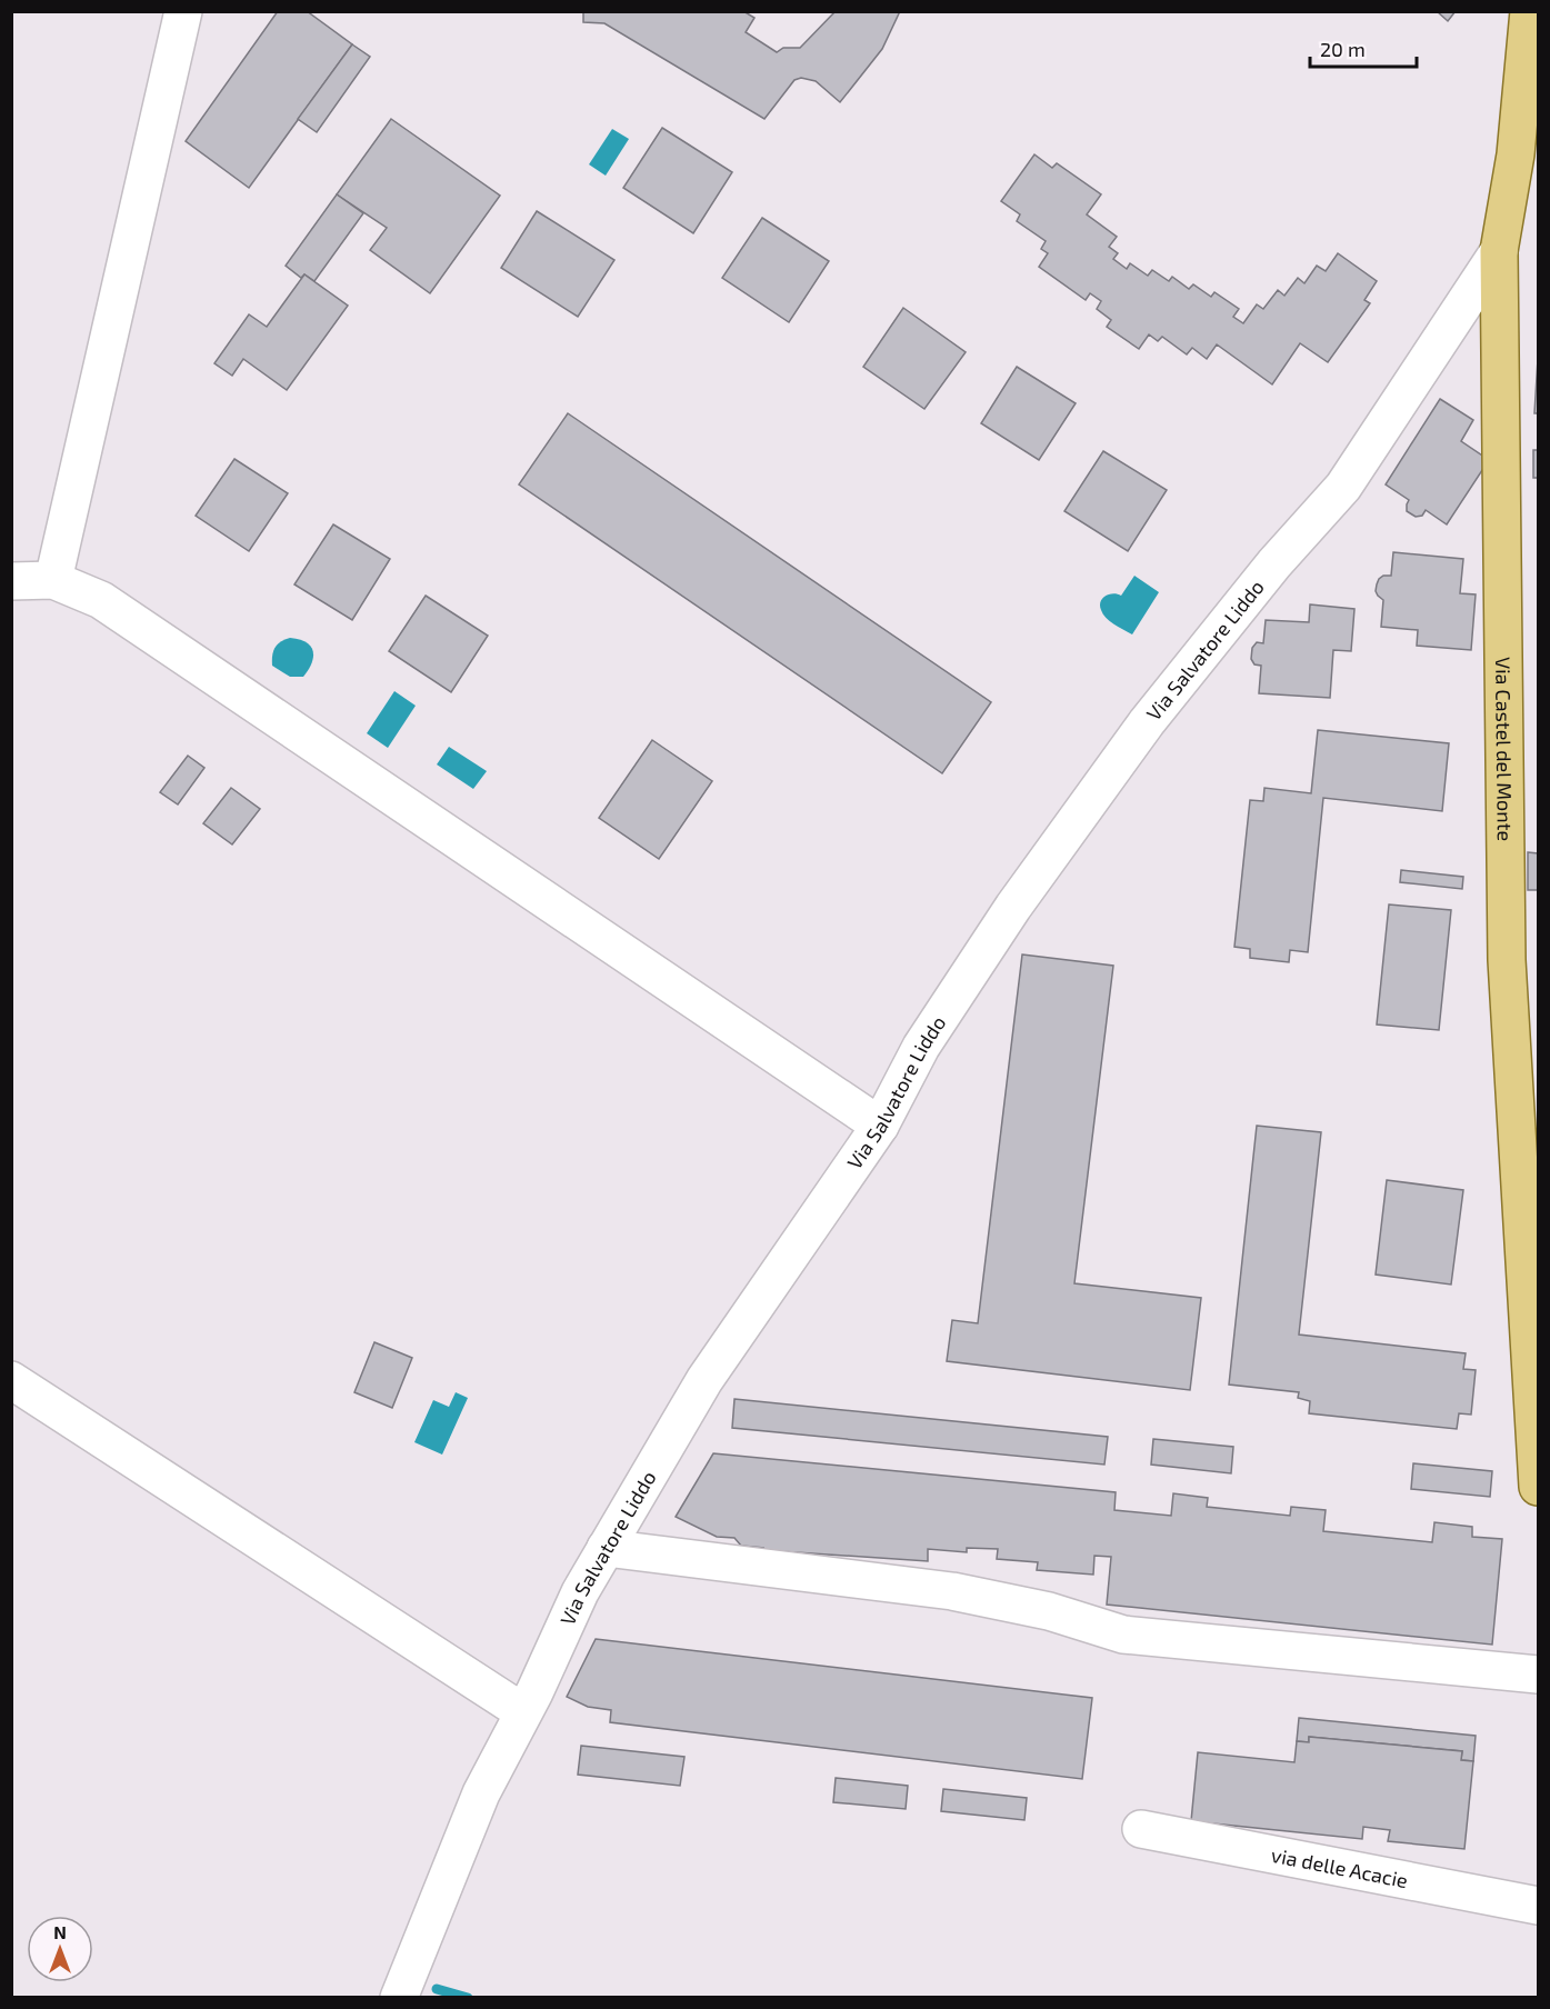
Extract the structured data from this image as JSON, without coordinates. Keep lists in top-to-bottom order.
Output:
{
  "streets": {
    "main road": ["Via Castel del Monte"],
    "street": ["Via Salvatore Liddo", "via delle Acacie"]
  },
  "crossings": [
    ["Via Salvatore Liddo", "Via Castel del Monte"]
  ],
  "scale_bar": "20 m",
  "north": "top"
}
